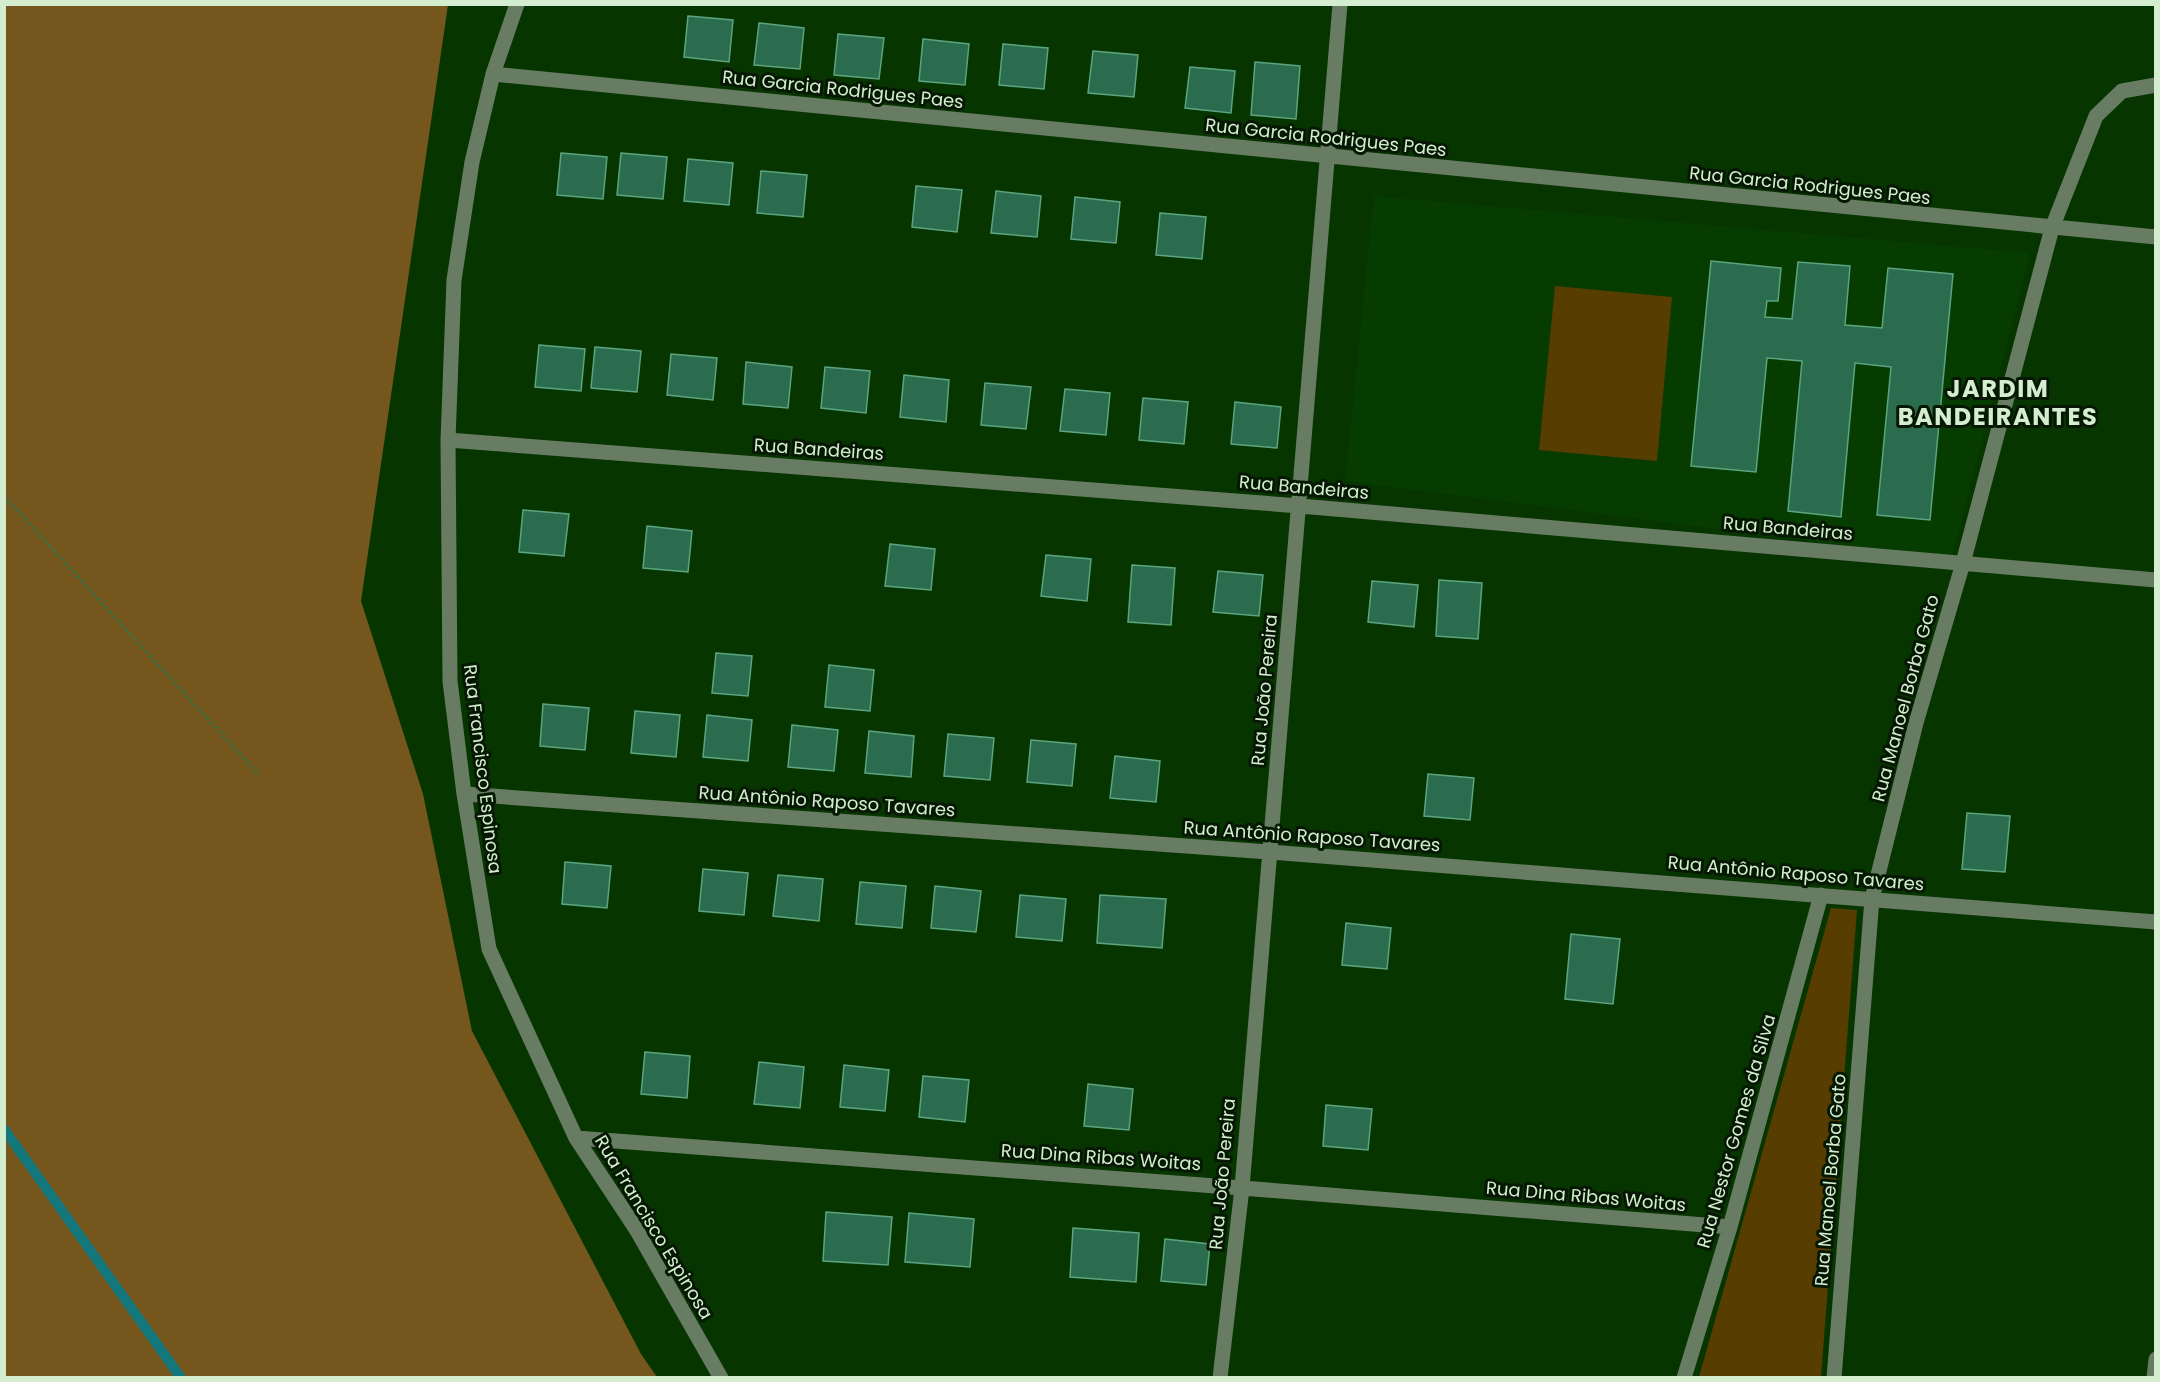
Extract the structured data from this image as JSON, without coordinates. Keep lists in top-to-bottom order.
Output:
{
  "streets": {
    "street": [
      "Rua Garcia Rodrigues Paes",
      "Rua Bandeiras",
      "Rua João Pereira",
      "Rua Manoel Borba Gato",
      "Rua Francisco Espinosa",
      "Rua Antônio Raposo Tavares",
      "Rua Nestor Gomes da Silva",
      "Rua Dina Ribas Woitas"
    ]
  },
  "crossings": [
    ["Rua Garcia Rodrigues Paes", "Rua João Pereira"],
    ["Rua Garcia Rodrigues Paes", "Rua Manoel Borba Gato"],
    ["Rua Garcia Rodrigues Paes", "Rua Francisco Espinosa"],
    ["Rua Bandeiras", "Rua João Pereira"],
    ["Rua Bandeiras", "Rua Manoel Borba Gato"],
    ["Rua Bandeiras", "Rua Francisco Espinosa"],
    ["Rua João Pereira", "Rua Antônio Raposo Tavares"],
    ["Rua João Pereira", "Rua Dina Ribas Woitas"],
    ["Rua Manoel Borba Gato", "Rua Antônio Raposo Tavares"],
    ["Rua Francisco Espinosa", "Rua Antônio Raposo Tavares"],
    ["Rua Francisco Espinosa", "Rua Dina Ribas Woitas"],
    ["Rua Antônio Raposo Tavares", "Rua Nestor Gomes da Silva"],
    ["Rua Nestor Gomes da Silva", "Rua Dina Ribas Woitas"]
  ],
  "districts": ["JARDIM BANDEIRANTES"]
}
